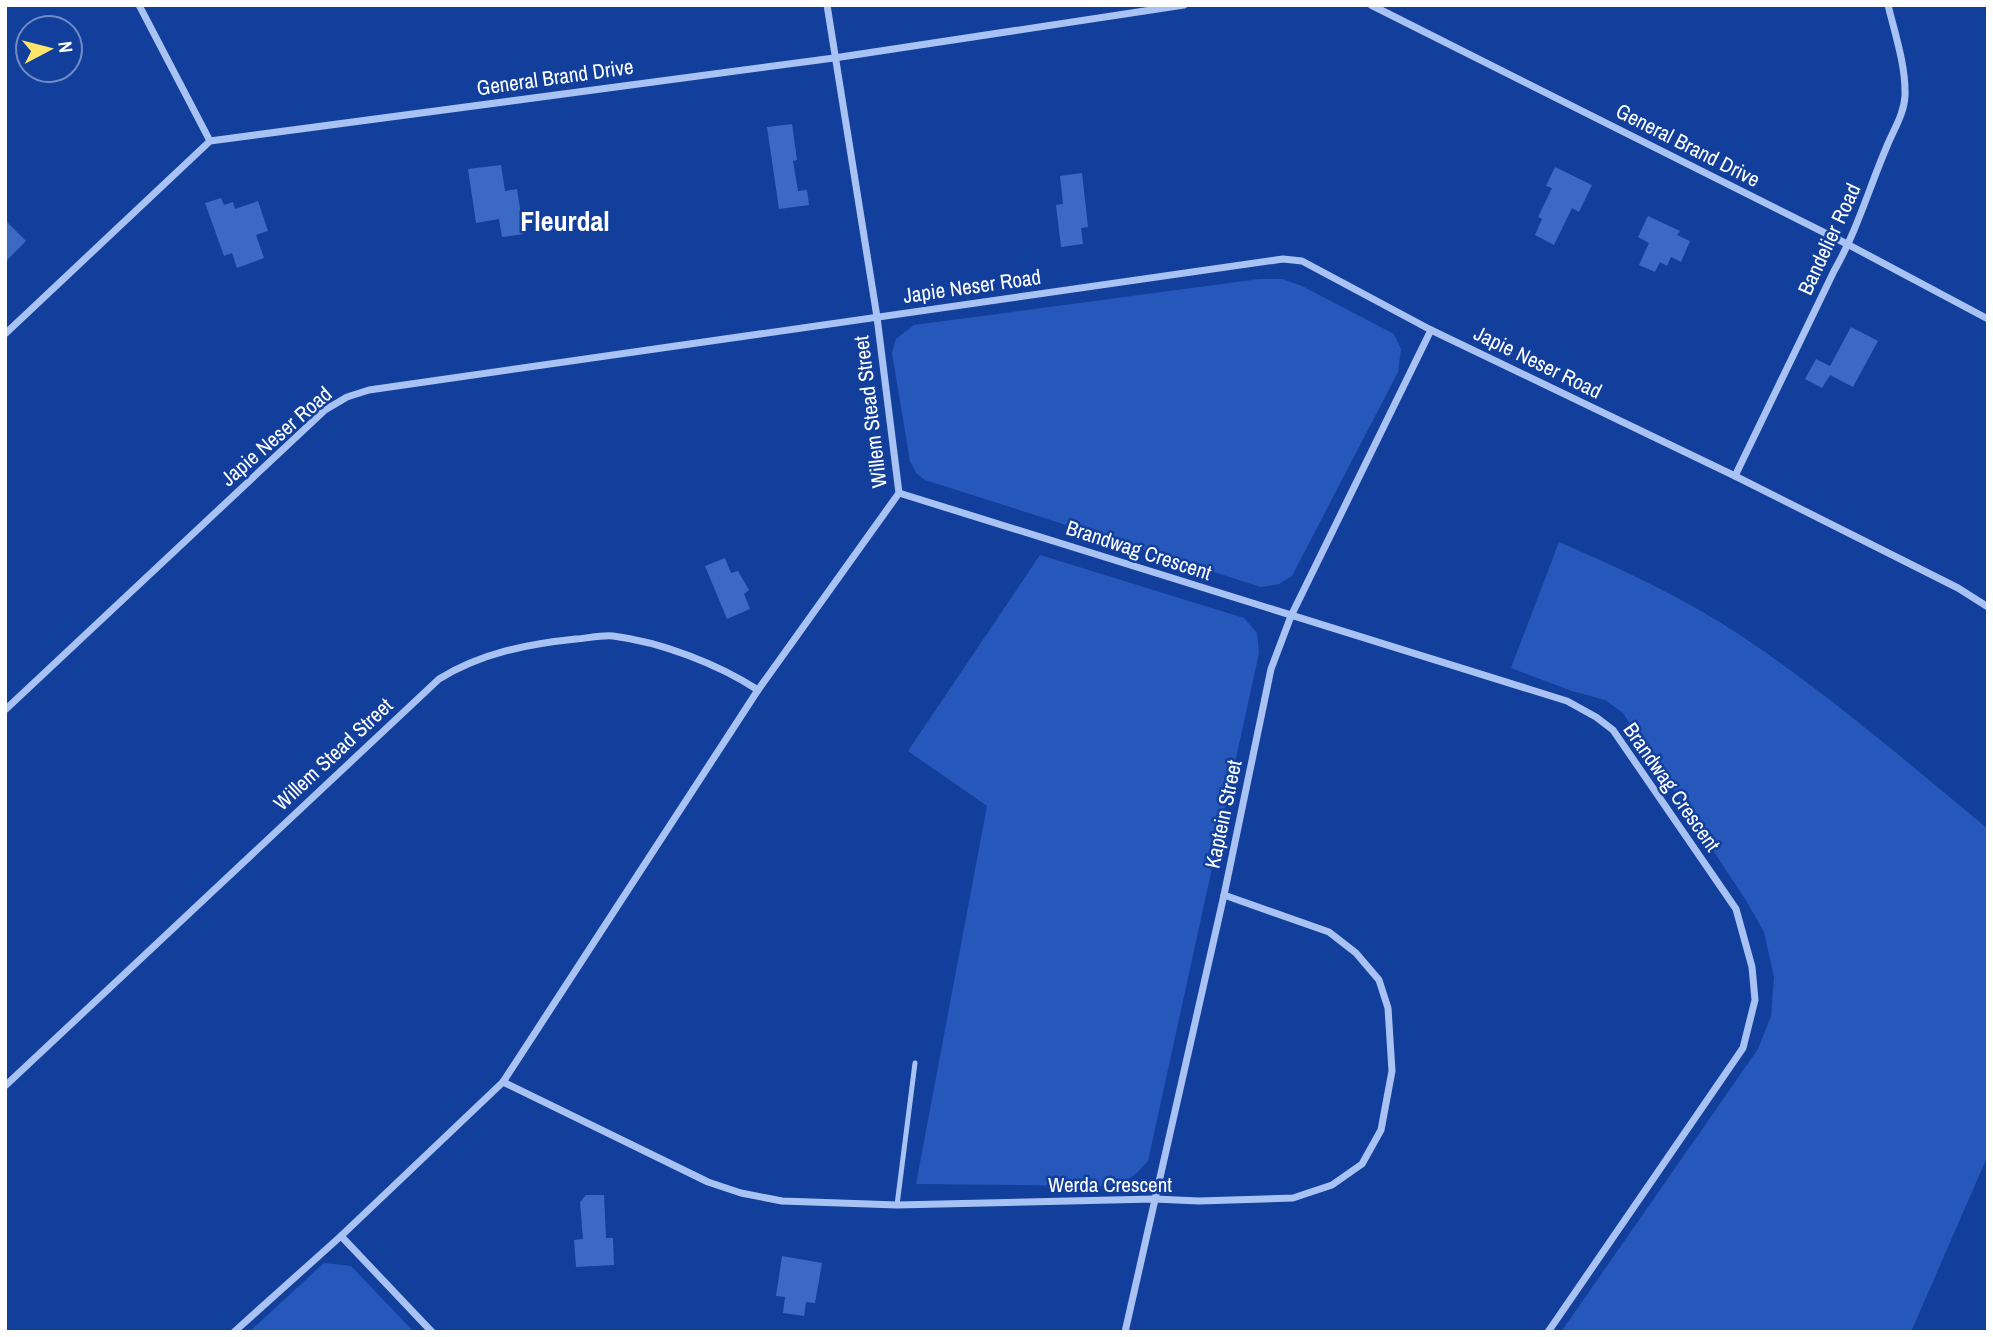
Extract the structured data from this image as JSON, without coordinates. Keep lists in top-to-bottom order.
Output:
{
  "streets": {
    "street": [
      "General Brand Drive",
      "Bandelier Road",
      "Japie Neser Road",
      "Willem Stead Street",
      "Brandwag Crescent",
      "Kaptein Street",
      "Werda Crescent"
    ]
  },
  "crossings": [
    ["General Brand Drive", "Bandelier Road"],
    ["General Brand Drive", "Willem Stead Street"],
    ["Bandelier Road", "Japie Neser Road"],
    ["Japie Neser Road", "Willem Stead Street"],
    ["Japie Neser Road", "Kaptein Street"],
    ["Willem Stead Street", "Brandwag Crescent"],
    ["Willem Stead Street", "Werda Crescent"],
    ["Brandwag Crescent", "Kaptein Street"],
    ["Kaptein Street", "Werda Crescent"]
  ],
  "districts": ["Fleurdal"],
  "north": "right"
}
